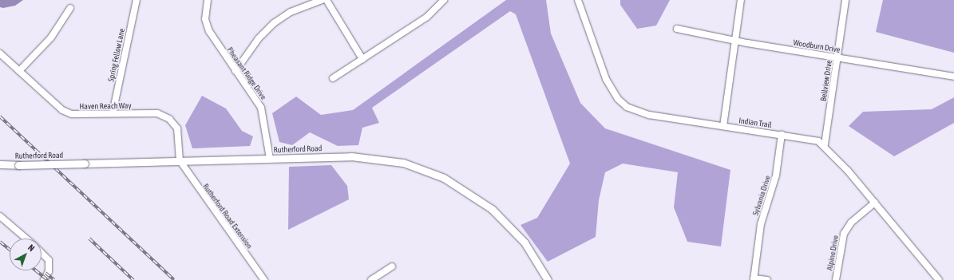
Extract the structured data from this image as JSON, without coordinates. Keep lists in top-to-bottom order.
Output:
{
  "streets": {
    "street": [
      "Woodburn Drive",
      "Spring Fellow Lane",
      "Pheasant Ridge Drive",
      "Bellview Drive",
      "Haven Reach Way",
      "Indian Trail",
      "Rutherford Road",
      "Sylvania Drive",
      "Rutherford Road Extension",
      "Alpine Drive"
    ]
  },
  "crossings": [
    ["Woodburn Drive", "Bellview Drive"],
    ["Spring Fellow Lane", "Haven Reach Way"],
    ["Pheasant Ridge Drive", "Rutherford Road"],
    ["Bellview Drive", "Indian Trail"],
    ["Haven Reach Way", "Rutherford Road"],
    ["Haven Reach Way", "Rutherford Road Extension"],
    ["Indian Trail", "Sylvania Drive"],
    ["Indian Trail", "Alpine Drive"],
    ["Rutherford Road", "Rutherford Road Extension"]
  ],
  "north": "top right"
}
